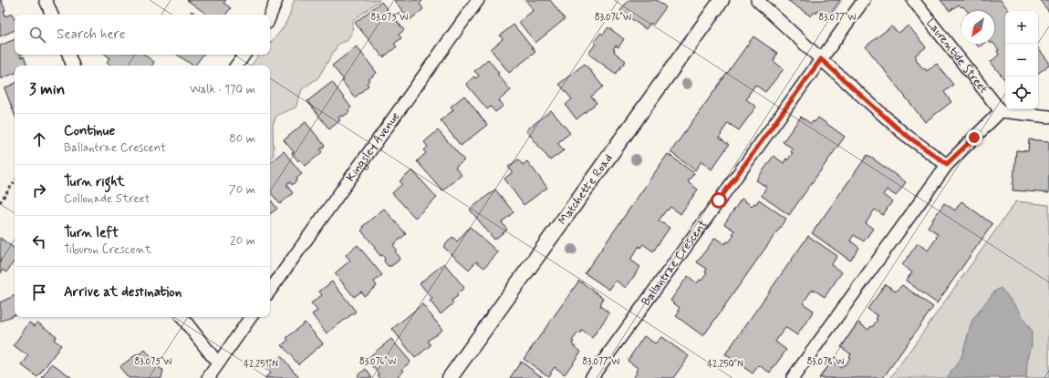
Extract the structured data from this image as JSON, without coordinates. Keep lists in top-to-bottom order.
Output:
{
  "streets": {
    "street": [
      "Laurentide Street",
      "Kingsley Avenue",
      "Matchette Road",
      "Ballantrae Crescent"
    ]
  },
  "north": "bottom left",
  "page": {
    "map_buttons": ["+", "−"],
    "search": "Search here",
    "heading": ["3 min", "Walk · 170 m"],
    "list": [
      ["Continue", "Ballantrae Crescent", "80 m"],
      ["Turn right", "Collonade Street", "70 m"],
      ["Turn left", "Tiburon Crescent", "20 m"],
      "Arrive at destination"
    ]
  },
  "coordinates": [
    "83.076°W",
    "83.075°W",
    "83.077°W",
    "83.078°W",
    "42.251°N",
    "42.250°N"
  ]
}
